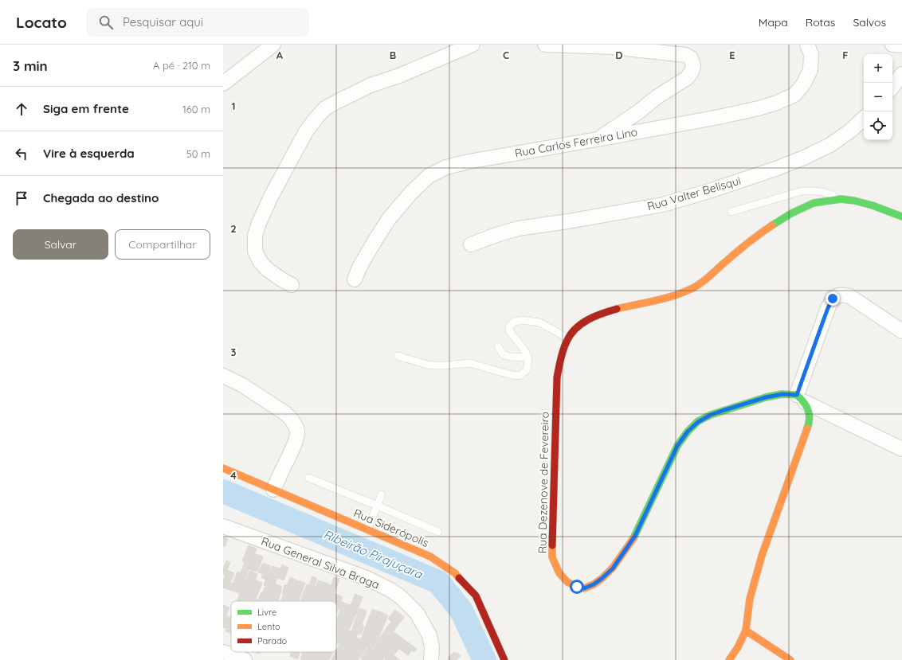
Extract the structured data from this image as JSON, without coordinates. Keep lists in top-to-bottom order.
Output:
{
  "streets": {
    "street": [
      "Rua Carlos Ferreira Lino",
      "Rua Valter Belisqui",
      "Rua Dezenove de Fevereiro",
      "Rua Siderópolis",
      "Rua General Silva Braga"
    ]
  },
  "water": ["Ribeirão Pirajuçara"],
  "legend": ["Livre", "Lento", "Parado"],
  "page": {
    "header": "Locato",
    "search": "Pesquisar aqui",
    "nav": ["Mapa", "Rotas", "Salvos"],
    "heading": ["3 min", "A pé · 210 m"],
    "map_buttons": ["+", "−"],
    "list": [
      ["Siga em frente", "160 m"],
      ["Vire à esquerda", "50 m"],
      "Chegada ao destino"
    ],
    "buttons": ["Salvar", "Compartilhar"]
  },
  "grid": {
    "columns": [
      "A",
      "B",
      "C",
      "D",
      "E",
      "F"
    ],
    "rows": [
      "1",
      "2",
      "3",
      "4"
    ]
  }
}
